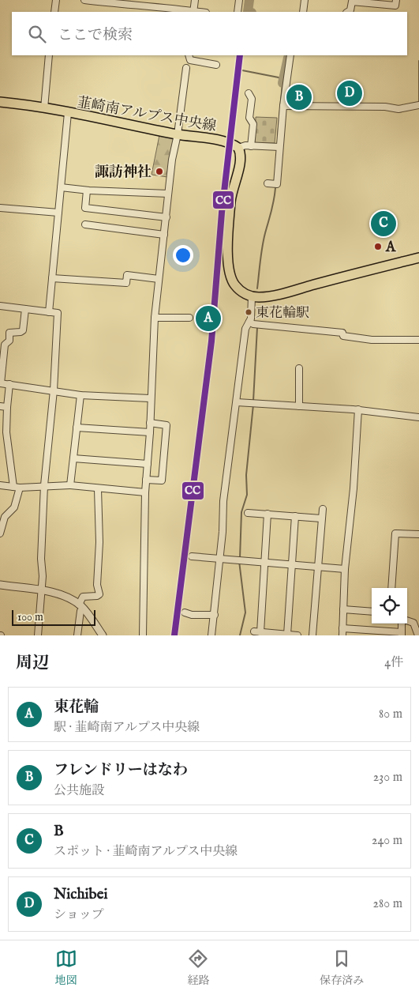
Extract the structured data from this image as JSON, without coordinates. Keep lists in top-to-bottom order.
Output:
{
  "streets": {
    "main road": ["韮崎南アルプス中央線"]
  },
  "places": ["諏訪神社", "A", "東花輪駅"],
  "lines": ["transit line CC"],
  "scale_bar": "100 m",
  "page": {
    "search": "ここで検索",
    "pins": [
      "D",
      "B",
      "C",
      "A"
    ],
    "scale": "100 m",
    "heading": ["周辺", "4件"],
    "list": [
      {
        "mark": "A",
        "name": "東花輪",
        "note": "駅 · 韮崎南アルプス中央線",
        "value": "80 m"
      },
      {
        "mark": "B",
        "name": "フレンドリーはなわ",
        "note": "公共施設",
        "value": "230 m"
      },
      {
        "mark": "C",
        "name": "B",
        "note": "スポット · 韮崎南アルプス中央線",
        "value": "240 m"
      },
      {
        "mark": "D",
        "name": "Nichibei",
        "note": "ショップ",
        "value": "280 m"
      }
    ],
    "nav": ["地図", "経路", "保存済み"]
  }
}
